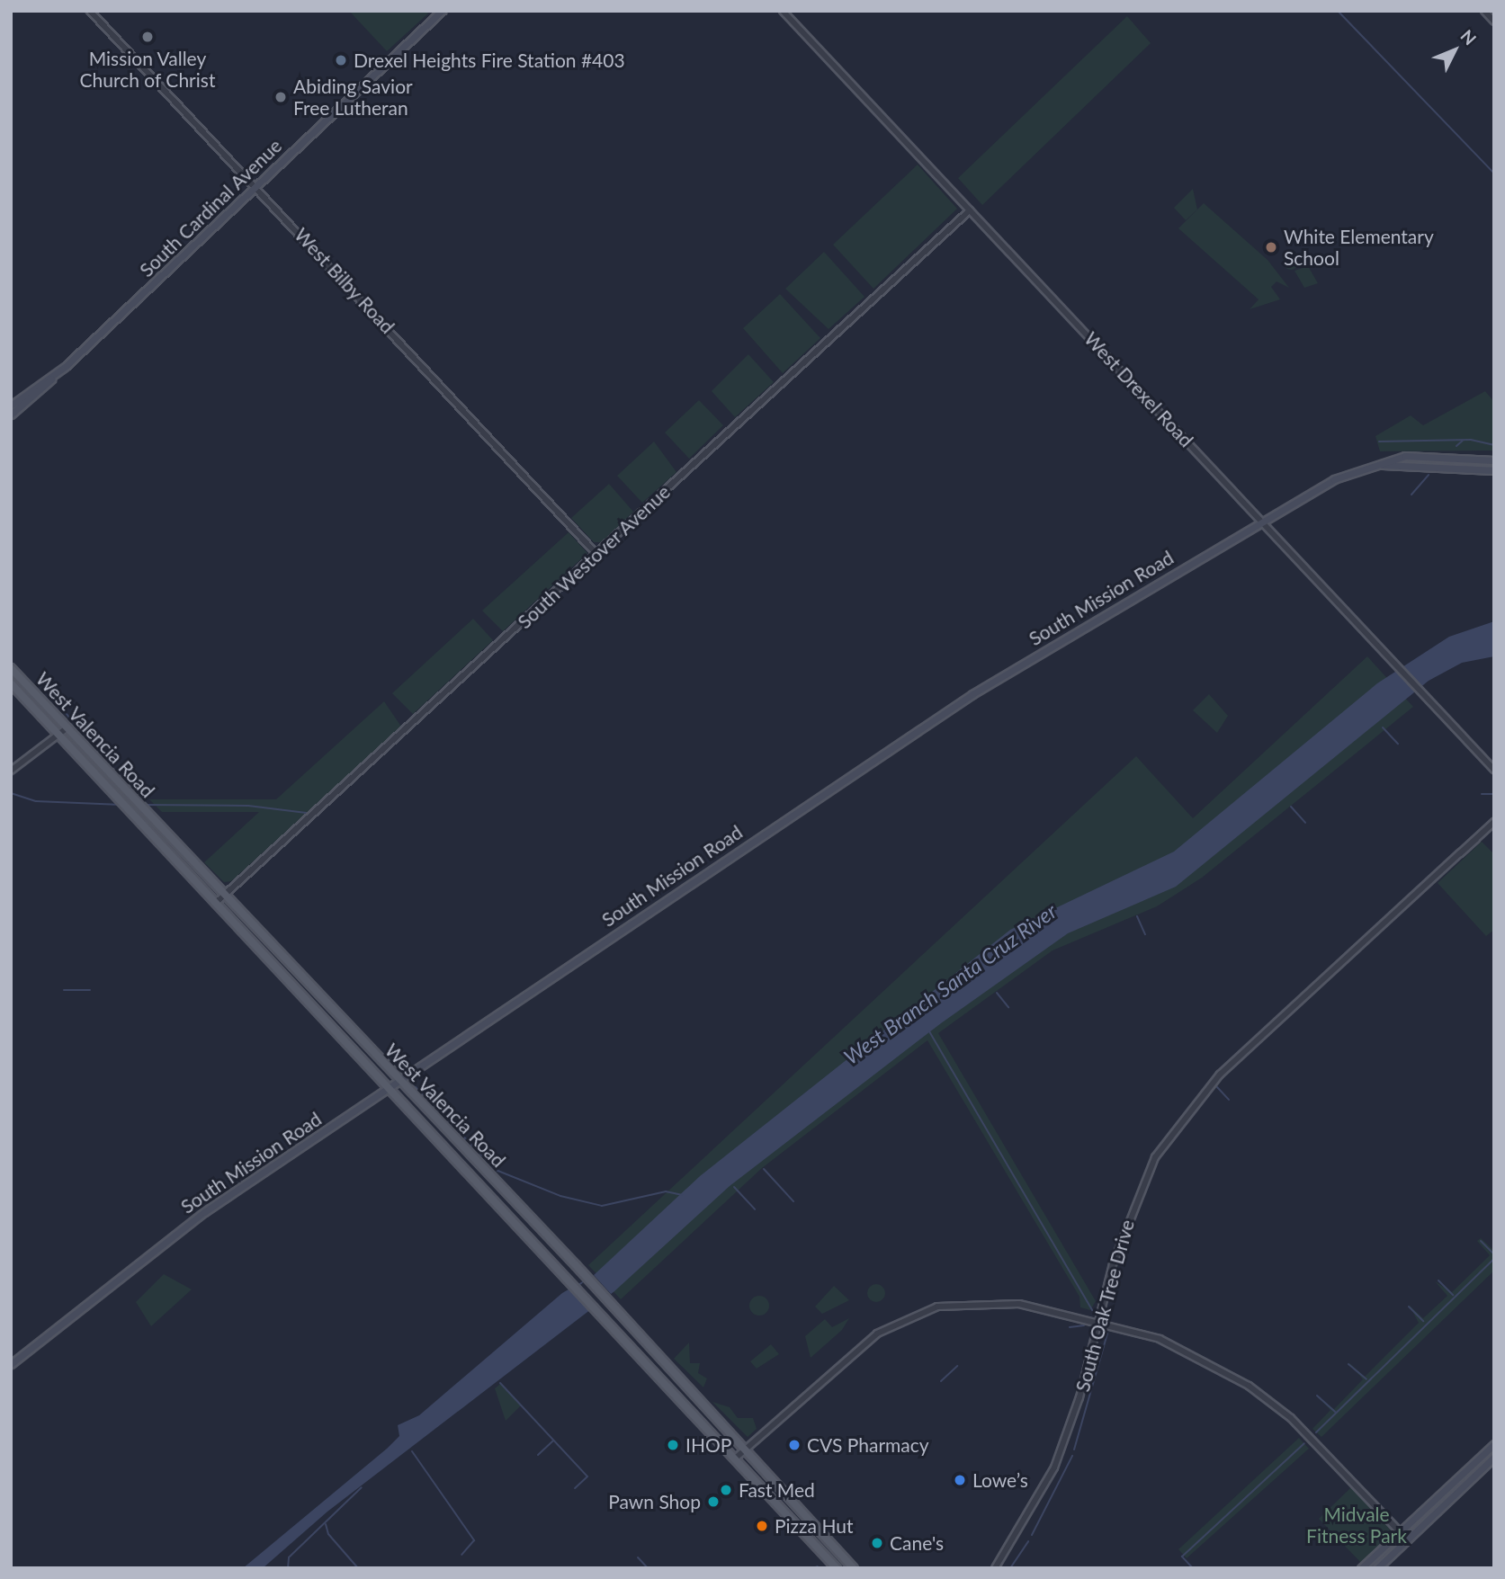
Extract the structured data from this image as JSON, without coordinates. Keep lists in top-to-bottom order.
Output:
{
  "streets": {
    "main road": ["South Cardinal Avenue", "South Mission Road", "West Valencia Road"],
    "street": [
      "West Bilby Road",
      "West Drexel Road",
      "South Westover Avenue",
      "South Oak Tree Drive"
    ]
  },
  "crossings": [
    ["South Cardinal Avenue", "West Bilby Road"],
    ["West Bilby Road", "South Westover Avenue"],
    ["West Drexel Road", "South Westover Avenue"],
    ["West Drexel Road", "South Mission Road"],
    ["South Westover Avenue", "West Valencia Road"],
    ["South Mission Road", "West Valencia Road"]
  ],
  "water": ["West Branch Santa Cruz River"],
  "parks": ["Midvale Fitness Park"],
  "places": [
    "Mission Valley Church of Christ",
    "Drexel Heights Fire Station #403",
    "Abiding Savior Free Lutheran",
    "White Elementary School",
    "IHOP",
    "CVS Pharmacy",
    "Lowe’s",
    "Fast Med",
    "Pawn Shop",
    "Pizza Hut",
    "Cane's"
  ],
  "north": "top right"
}
